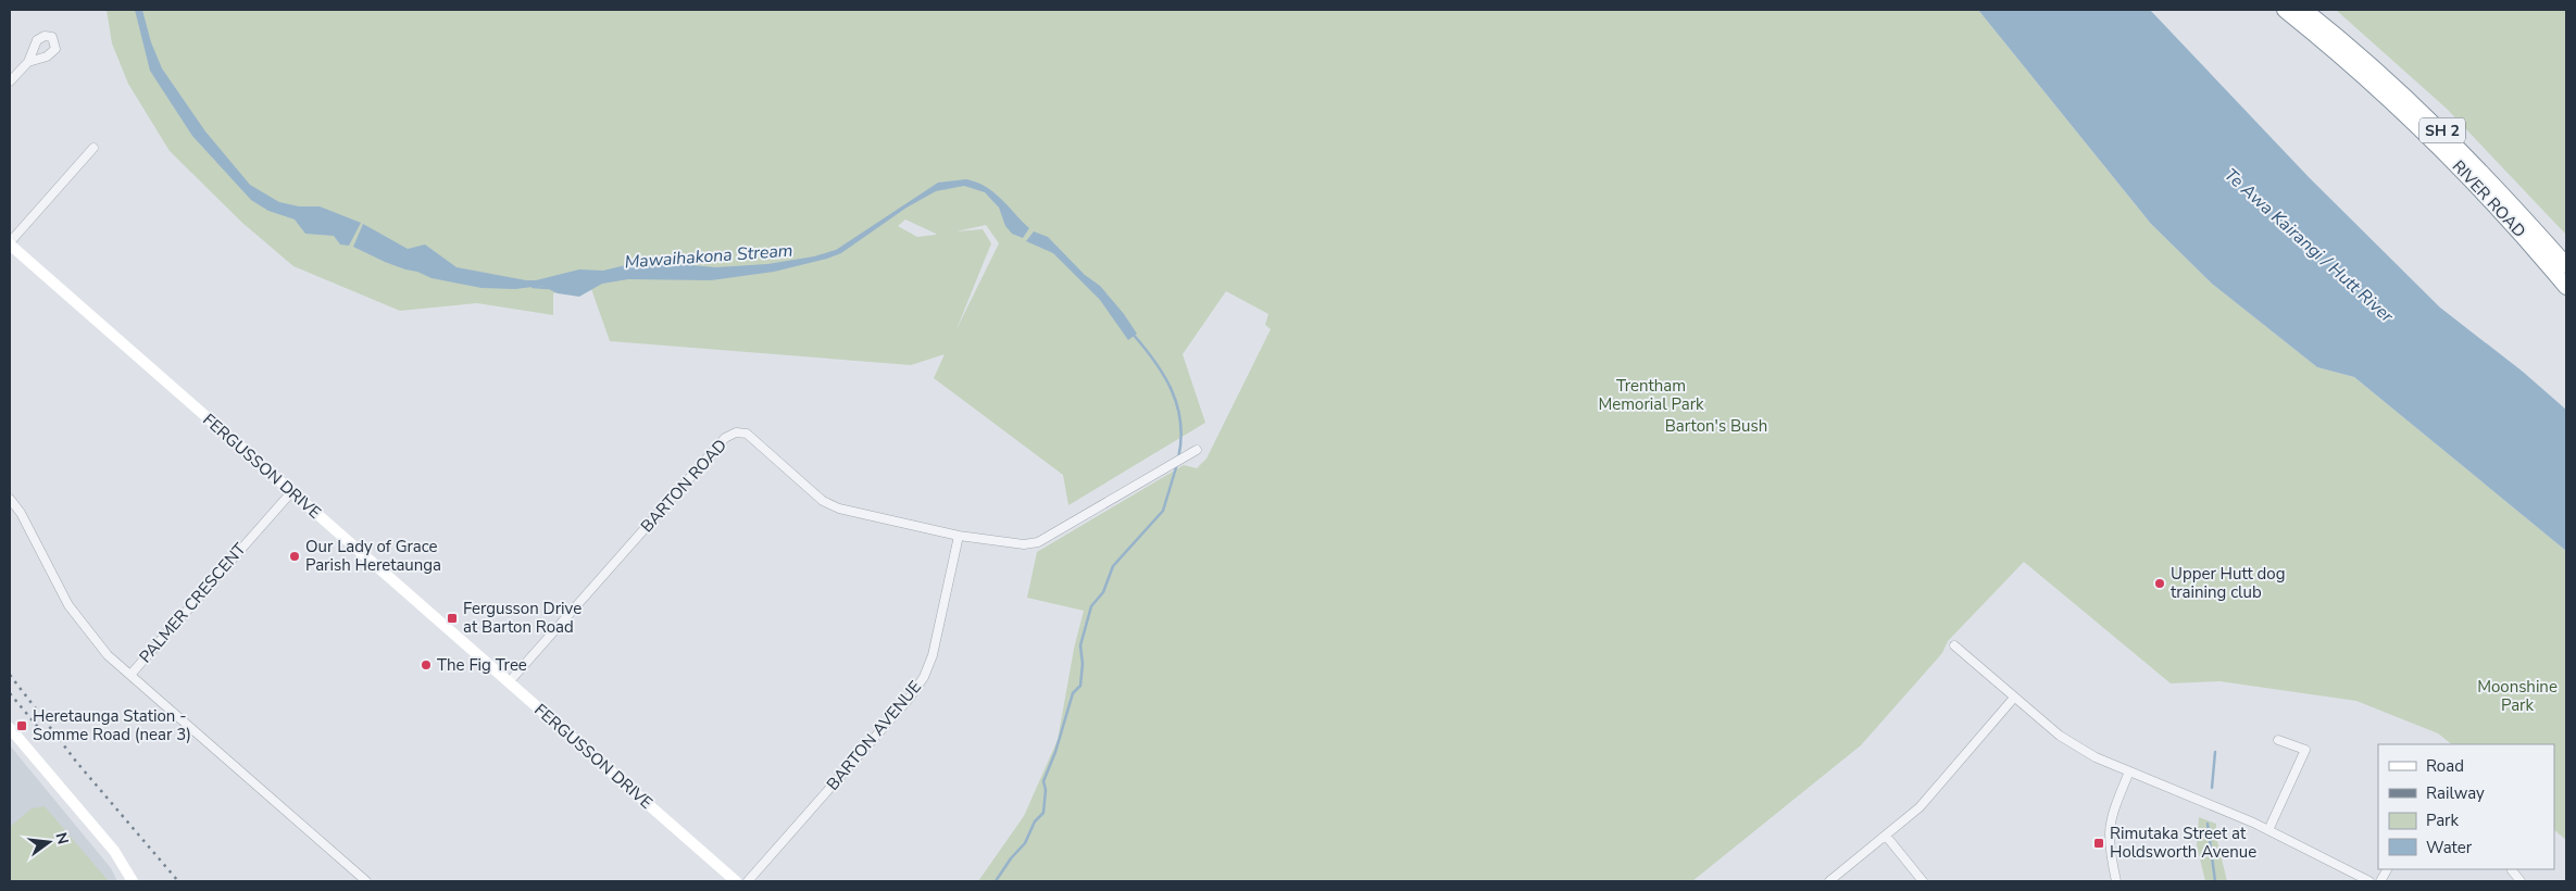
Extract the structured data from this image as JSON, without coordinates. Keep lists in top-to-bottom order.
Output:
{
  "streets": {
    "highway": ["SH 2", "RIVER ROAD"],
    "main road": ["FERGUSSON DRIVE"],
    "street": ["BARTON ROAD", "PALMER CRESCENT", "BARTON AVENUE"]
  },
  "crossings": [
    ["FERGUSSON DRIVE", "BARTON ROAD"],
    ["FERGUSSON DRIVE", "PALMER CRESCENT"],
    ["BARTON ROAD", "BARTON AVENUE"]
  ],
  "water": ["Te Awa Kairangi / Hutt River", "Mawaihakona Stream"],
  "parks": ["Trentham Memorial Park", "Barton's Bush", "Moonshine Park"],
  "places": {
    "other": ["Our Lady of Grace Parish Heretaunga", "Upper Hutt dog training club", "The Fig Tree"],
    "transit": ["Fergusson Drive at Barton Road", "Heretaunga Station - Somme Road (near 3)", "Rimutaka Street at Holdsworth Avenue"]
  },
  "legend": [
    "Road",
    "Railway",
    "Park",
    "Water"
  ],
  "north": "right"
}
